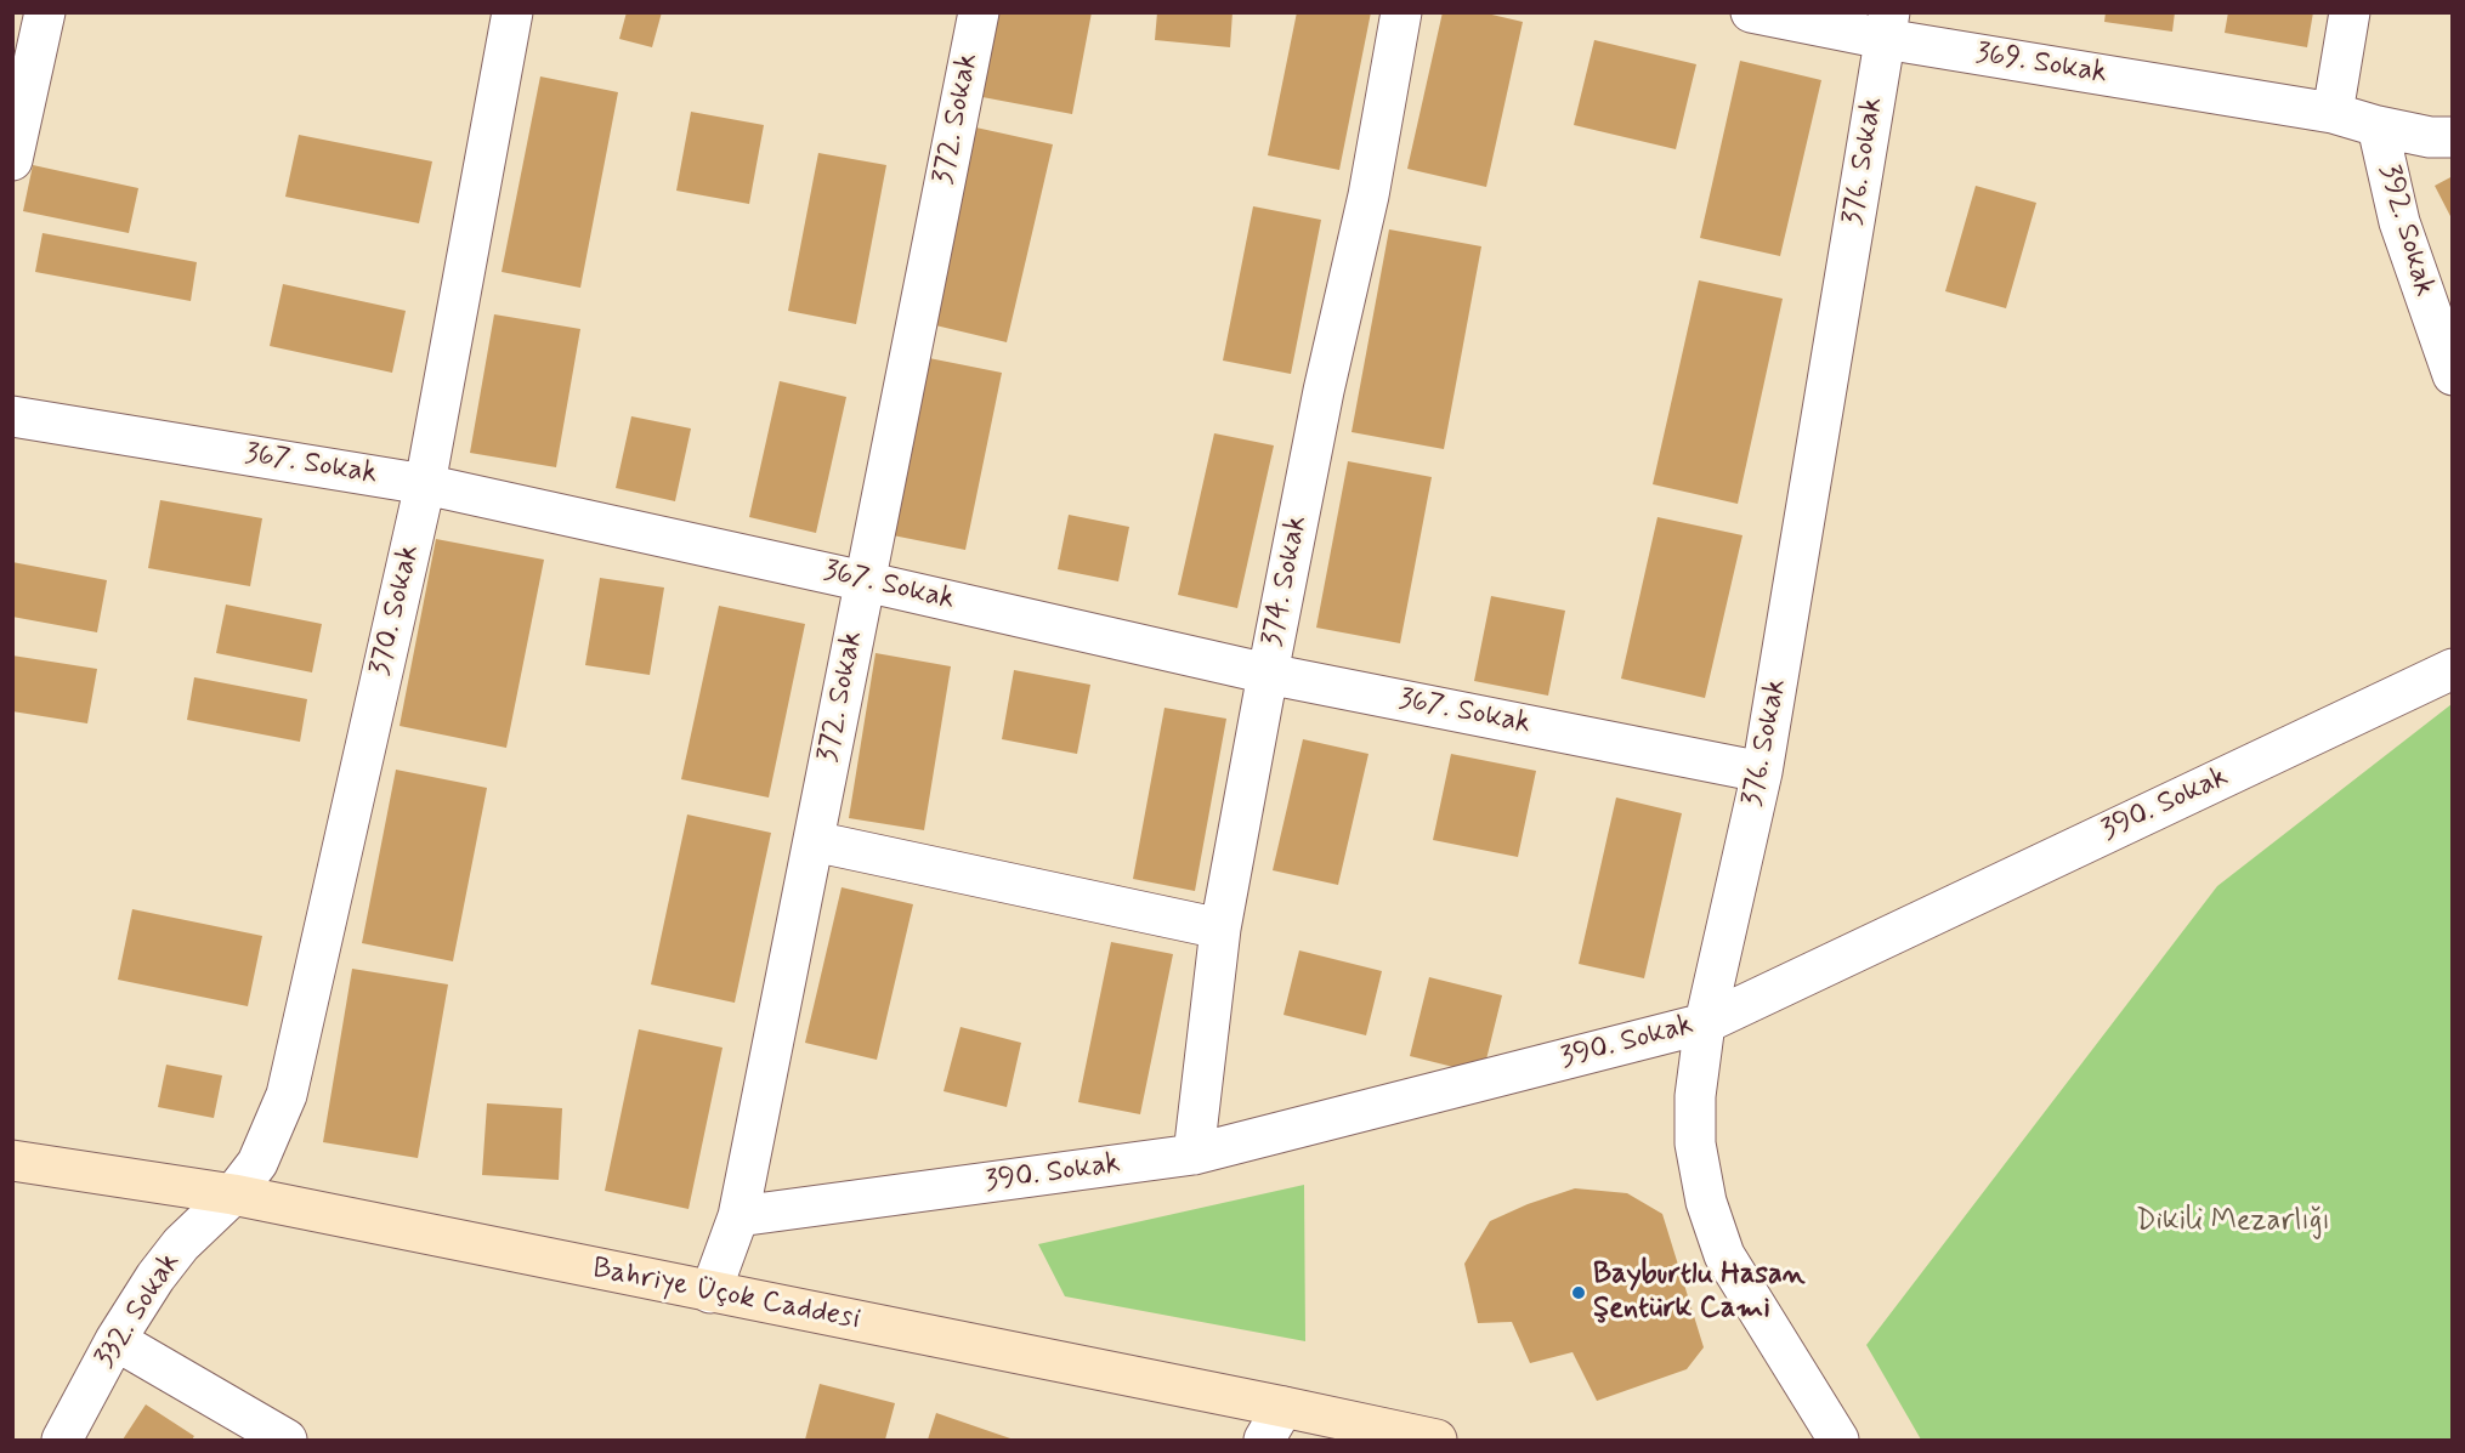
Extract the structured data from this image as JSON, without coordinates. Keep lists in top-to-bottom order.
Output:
{
  "streets": {
    "street": [
      "369. Sokak",
      "372. Sokak",
      "376. Sokak",
      "392. Sokak",
      "367. Sokak",
      "374. Sokak",
      "370. Sokak",
      "390. Sokak",
      "Bahriye Üçok Caddesi",
      "332. Sokak"
    ]
  },
  "crossings": [
    ["369. Sokak", "376. Sokak"],
    ["369. Sokak", "392. Sokak"],
    ["372. Sokak", "367. Sokak"],
    ["372. Sokak", "390. Sokak"],
    ["372. Sokak", "Bahriye Üçok Caddesi"],
    ["376. Sokak", "367. Sokak"],
    ["376. Sokak", "390. Sokak"],
    ["367. Sokak", "374. Sokak"],
    ["367. Sokak", "370. Sokak"],
    ["374. Sokak", "390. Sokak"],
    ["370. Sokak", "Bahriye Üçok Caddesi"],
    ["370. Sokak", "332. Sokak"],
    ["Bahriye Üçok Caddesi", "332. Sokak"]
  ],
  "parks": ["Dikili Mezarlığı"],
  "places": ["Bayburtlu Hasan Şentürk Cami"]
}
